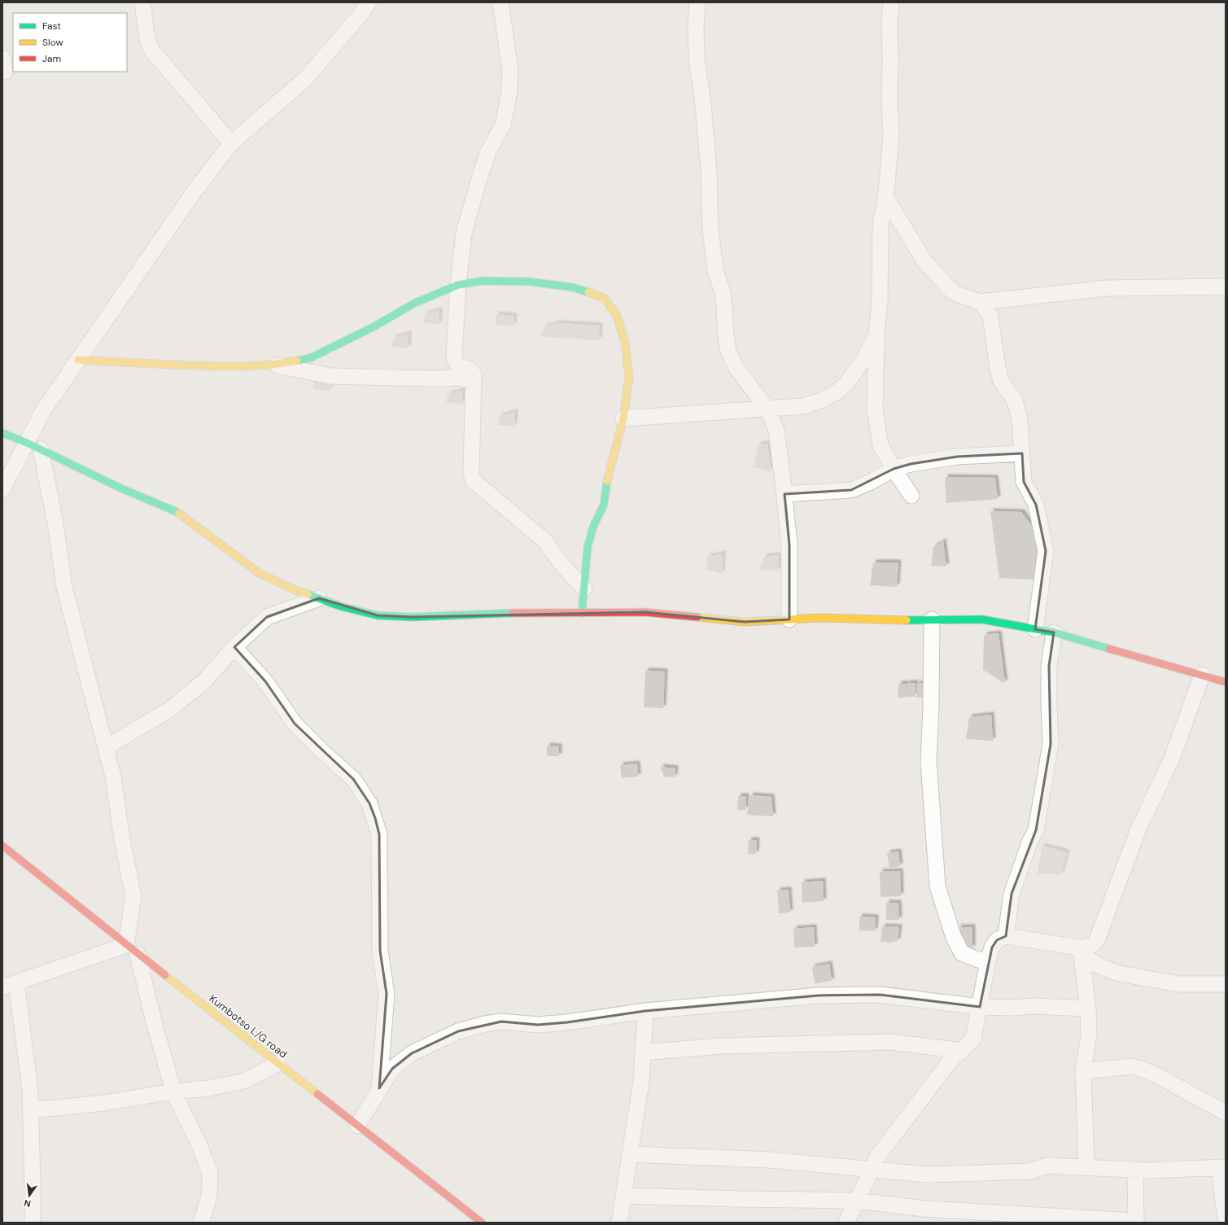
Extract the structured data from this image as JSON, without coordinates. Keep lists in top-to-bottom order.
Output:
{
  "streets": {
    "street": ["Kumbotso L/G road"]
  },
  "legend": ["Fast", "Slow", "Jam"],
  "north": "bottom"
}
